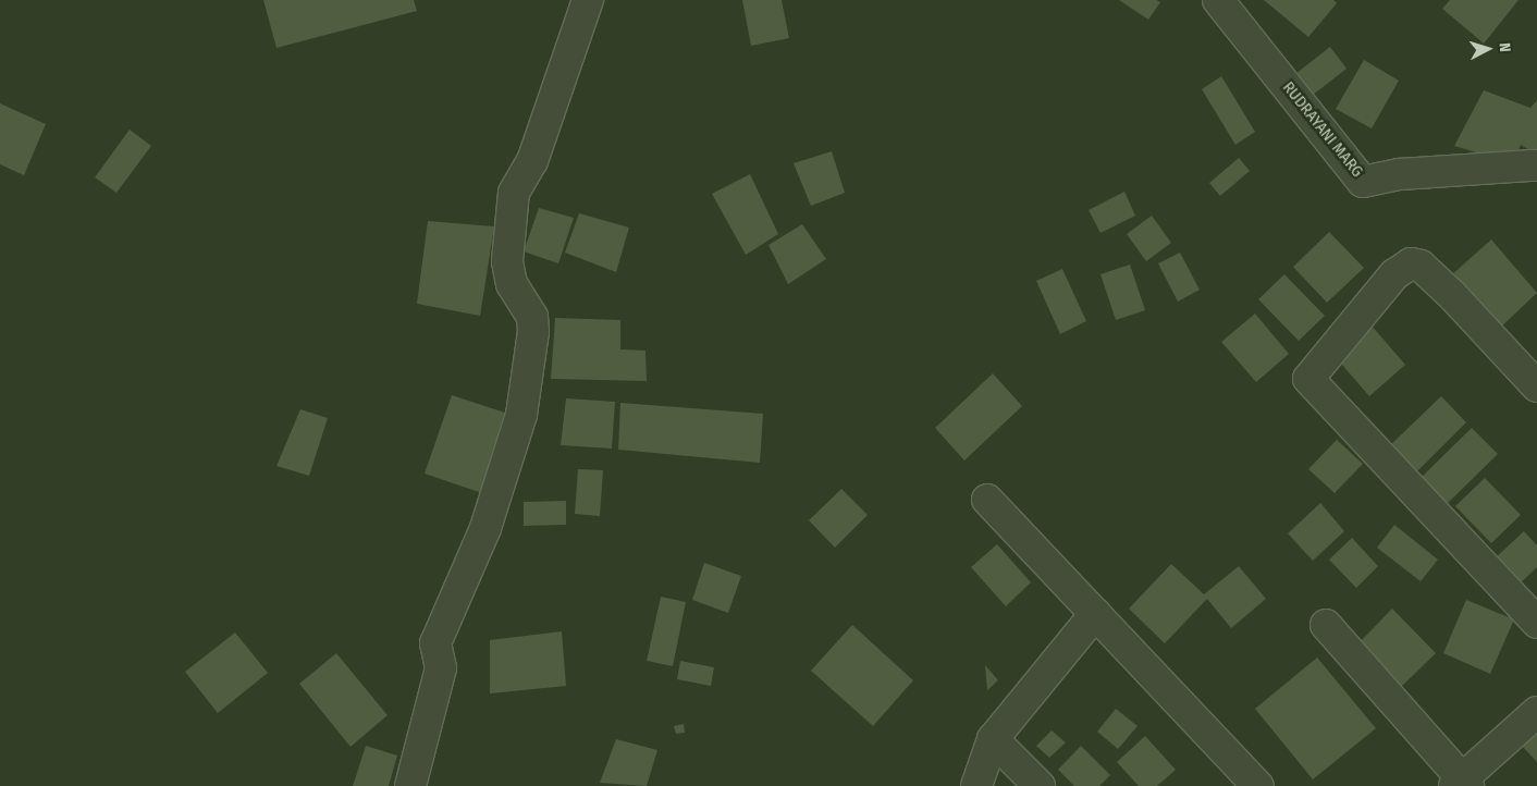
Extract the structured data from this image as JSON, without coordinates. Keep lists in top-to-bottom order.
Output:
{
  "streets": {
    "street": ["RUDRAYANI MARG"]
  },
  "north": "right"
}
